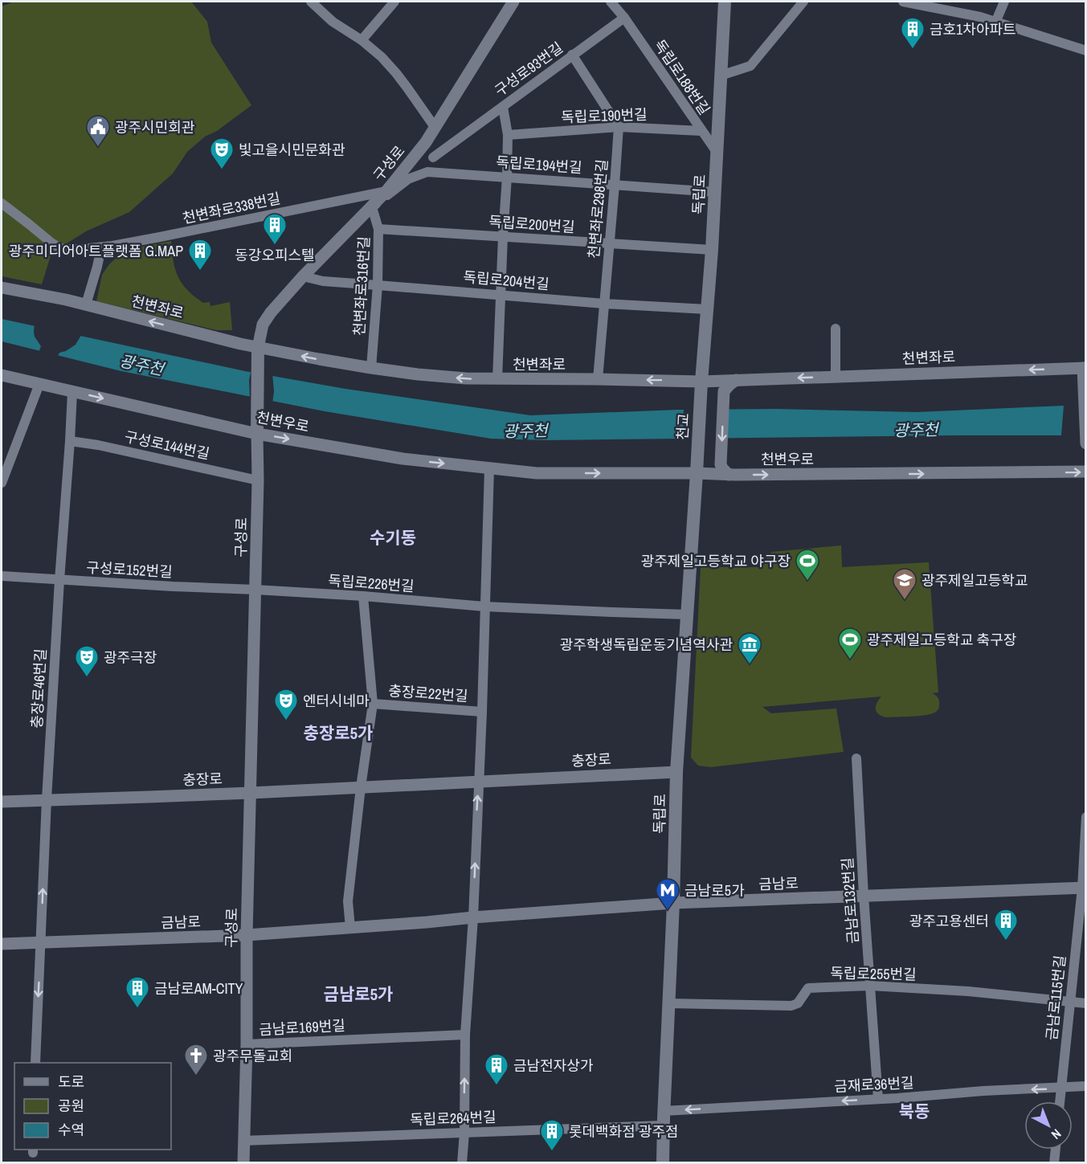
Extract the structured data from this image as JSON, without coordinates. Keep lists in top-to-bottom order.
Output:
{
  "streets": {
    "main road": ["구성로", "독립로", "천교"],
    "street": [
      "구성로93번길",
      "독립로188번길",
      "독립로190번길",
      "독립로194번길",
      "천변좌로338번길",
      "천변좌로298번길",
      "독립로200번길",
      "독립로204번길",
      "천변좌로316번길",
      "천변좌로",
      "천변우로",
      "구성로144번길",
      "구성로152번길",
      "독립로226번길",
      "충장로46번길",
      "충장로22번길",
      "충장로",
      "금남로",
      "금남로132번길",
      "독립로255번길",
      "금남로115번길",
      "금남로169번길",
      "금재로36번길",
      "독립로264번길"
    ]
  },
  "crossings": [
    ["구성로93번길", "독립로188번길"],
    ["독립로188번길", "독립로190번길"],
    ["독립로188번길", "독립로"],
    ["독립로190번길", "천변좌로298번길"],
    ["구성로", "독립로194번길"],
    ["구성로", "천변좌로338번길"],
    ["구성로", "독립로204번길"],
    ["구성로", "천변좌로316번길"],
    ["구성로", "천변좌로"],
    ["구성로", "천변우로"],
    ["구성로", "구성로144번길"],
    ["구성로", "구성로152번길"],
    ["구성로", "독립로226번길"],
    ["구성로", "충장로"],
    ["구성로", "금남로"],
    ["구성로", "금남로169번길"],
    ["구성로", "독립로264번길"],
    ["독립로194번길", "독립로"],
    ["독립로194번길", "천변좌로298번길"],
    ["독립로194번길", "천변좌로316번길"],
    ["독립로", "독립로200번길"],
    ["독립로", "독립로204번길"],
    ["독립로", "천변좌로"],
    ["독립로", "천변우로"],
    ["독립로", "천교"],
    ["독립로", "독립로226번길"],
    ["독립로", "충장로"],
    ["독립로", "금남로"],
    ["독립로", "독립로255번길"],
    ["독립로", "금재로36번길"],
    ["독립로", "독립로264번길"],
    ["천변좌로298번길", "독립로200번길"],
    ["천변좌로298번길", "독립로204번길"],
    ["천변좌로298번길", "천변좌로"],
    ["독립로200번길", "천변좌로316번길"],
    ["독립로204번길", "천변좌로316번길"],
    ["천변좌로316번길", "천변좌로"],
    ["천변좌로", "천교"],
    ["천변우로", "천교"],
    ["구성로152번길", "독립로226번길"],
    ["구성로152번길", "충장로46번길"],
    ["독립로226번길", "충장로22번길"],
    ["충장로46번길", "충장로"],
    ["충장로22번길", "충장로"],
    ["금남로", "금남로132번길"],
    ["금남로", "금남로115번길"],
    ["금남로132번길", "독립로255번길"],
    ["금남로132번길", "금재로36번길"],
    ["독립로255번길", "금남로115번길"],
    ["금남로115번길", "금재로36번길"]
  ],
  "one_way": ["천변좌로", "천변우로", "금재로36번길"],
  "districts": [
    "수기동",
    "충장로5가",
    "금남로5가",
    "북동"
  ],
  "water": ["광주천"],
  "places": {
    "building": [
      "금호1차아파트",
      "동강오피스텔",
      "광주미디어아트플랫폼 G.MAP",
      "광주고용센터",
      "금남로AM-CITY",
      "금남전자상가",
      "롯데백화점 광주점"
    ],
    "public building": ["광주시민회관"],
    "theatre": ["빛고을시민문화관", "광주극장", "엔터시네마"],
    "sports": ["광주제일고등학교 야구장", "광주제일고등학교 축구장"],
    "school or university": ["광주제일고등학교"],
    "museum": ["광주학생독립운동기념역사관"],
    "metro station": ["금남로5가"],
    "church": ["광주무돌교회"]
  },
  "legend": ["도로", "공원", "수역"],
  "north": "bottom right"
}
